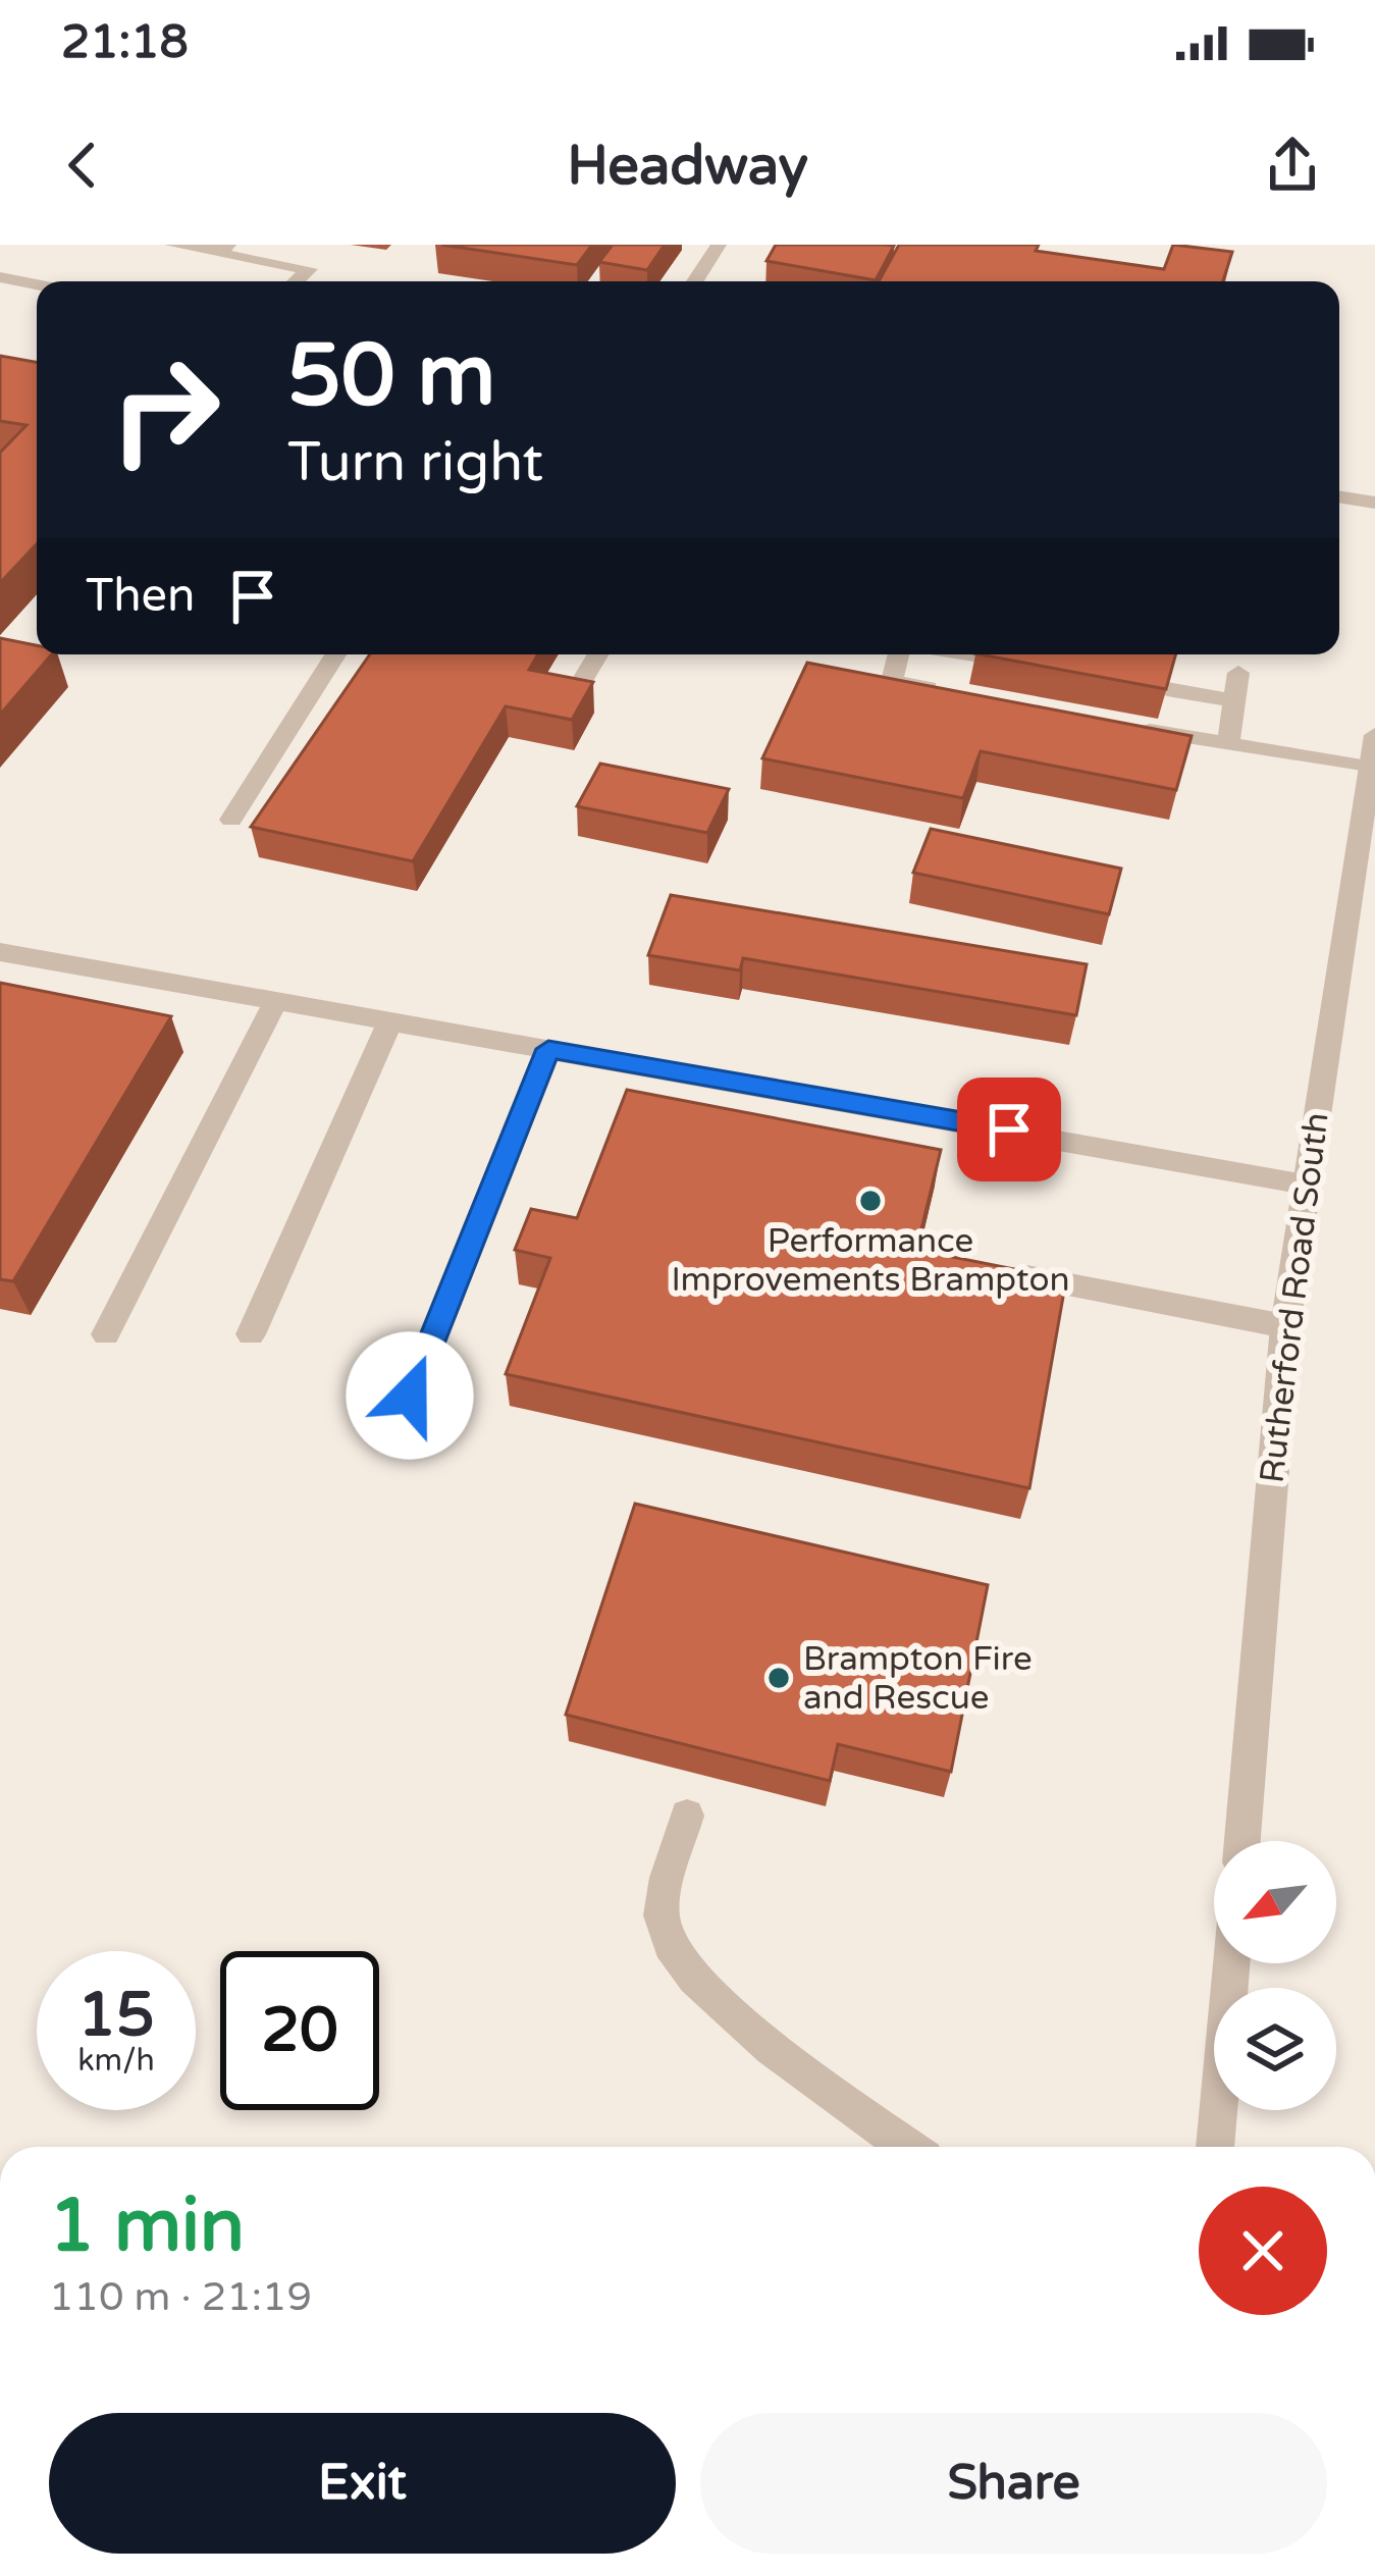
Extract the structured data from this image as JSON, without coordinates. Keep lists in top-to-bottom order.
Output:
{
  "streets": {
    "street": ["Rutherford Road South"]
  },
  "places": ["Performance Improvements Brampton", "Brampton Fire and Rescue"],
  "north": "bottom left",
  "page": {
    "status": "21:18",
    "header": "Headway",
    "turn": ["50 m", "Turn right"],
    "then": "Then",
    "speed": "15 km/h",
    "limit": "20",
    "heading": ["1 min", "110 m · 21:19"],
    "buttons": ["Exit", "Share"]
  }
}
